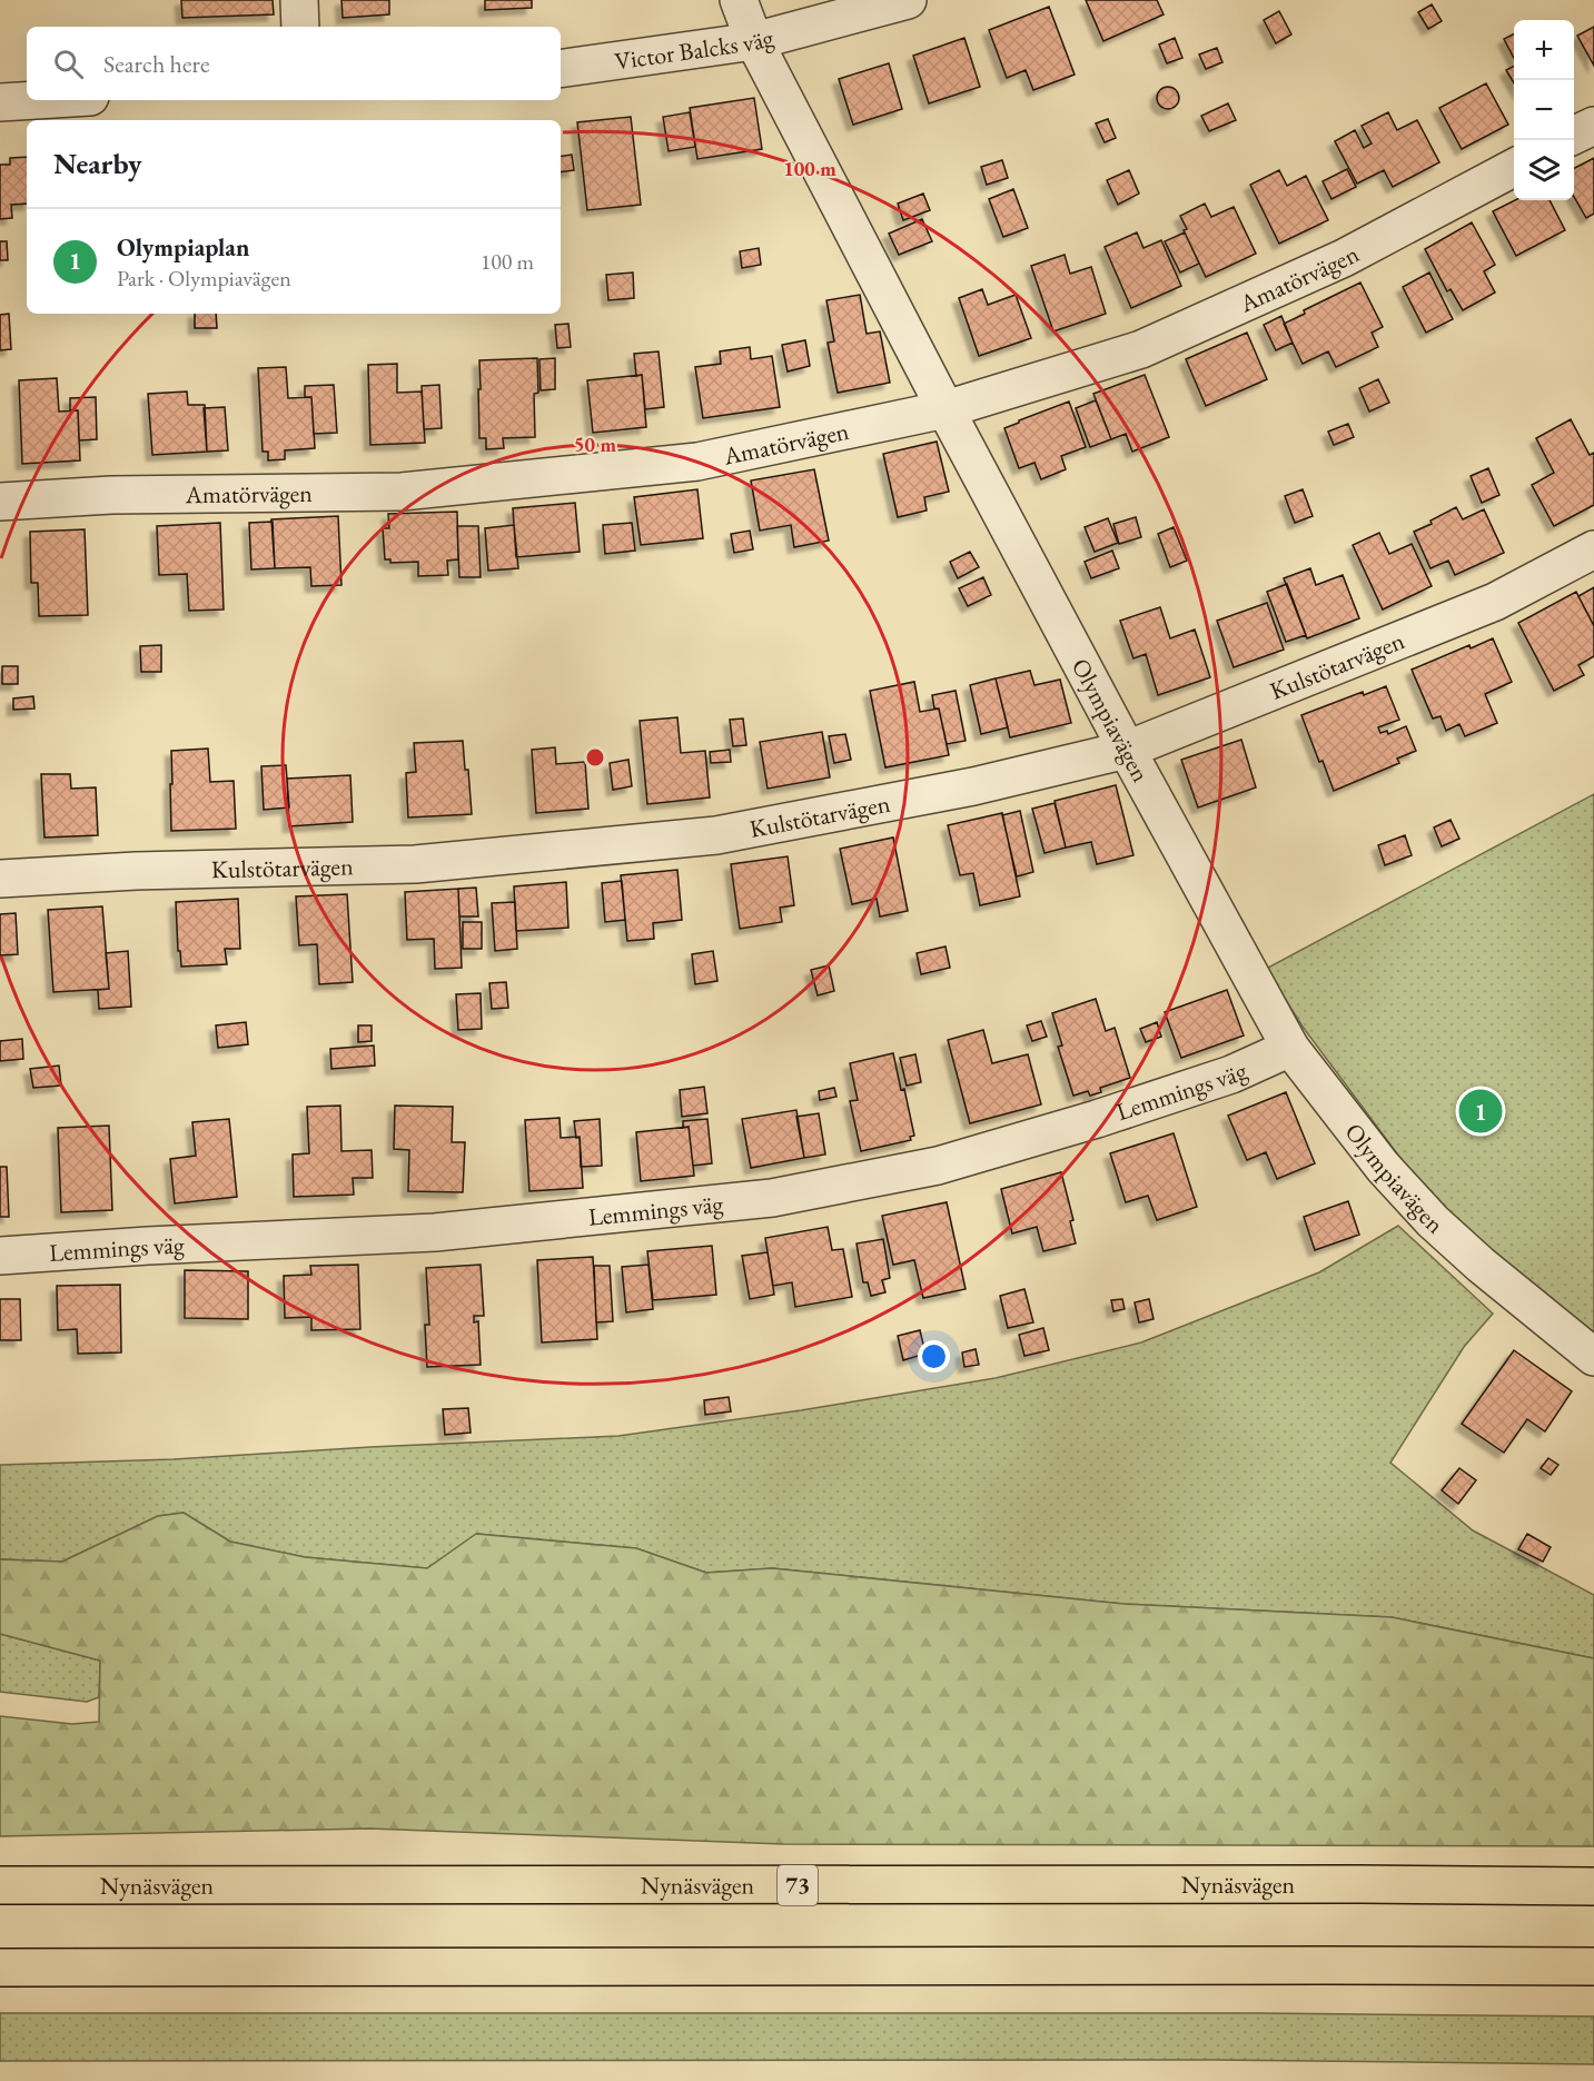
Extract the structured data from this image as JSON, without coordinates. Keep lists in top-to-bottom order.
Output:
{
  "streets": {
    "highway": ["Nynäsvägen", "73"],
    "street": [
      "Victor Balcks väg",
      "Amatörvägen",
      "Kulstötarvägen",
      "Olympiavägen",
      "Lemmings väg"
    ]
  },
  "crossings": [
    ["Victor Balcks väg", "Olympiavägen"],
    ["Amatörvägen", "Olympiavägen"],
    ["Kulstötarvägen", "Olympiavägen"],
    ["Olympiavägen", "Lemmings väg"]
  ],
  "page": {
    "map_buttons": ["+", "−"],
    "search": "Search here",
    "heading": "Nearby",
    "list": [
      {
        "mark": "1",
        "name": "Olympiaplan",
        "note": "Park · Olympiavägen",
        "value": "100 m"
      }
    ],
    "pins": "1"
  },
  "rings": ["100 m", "50 m"]
}
